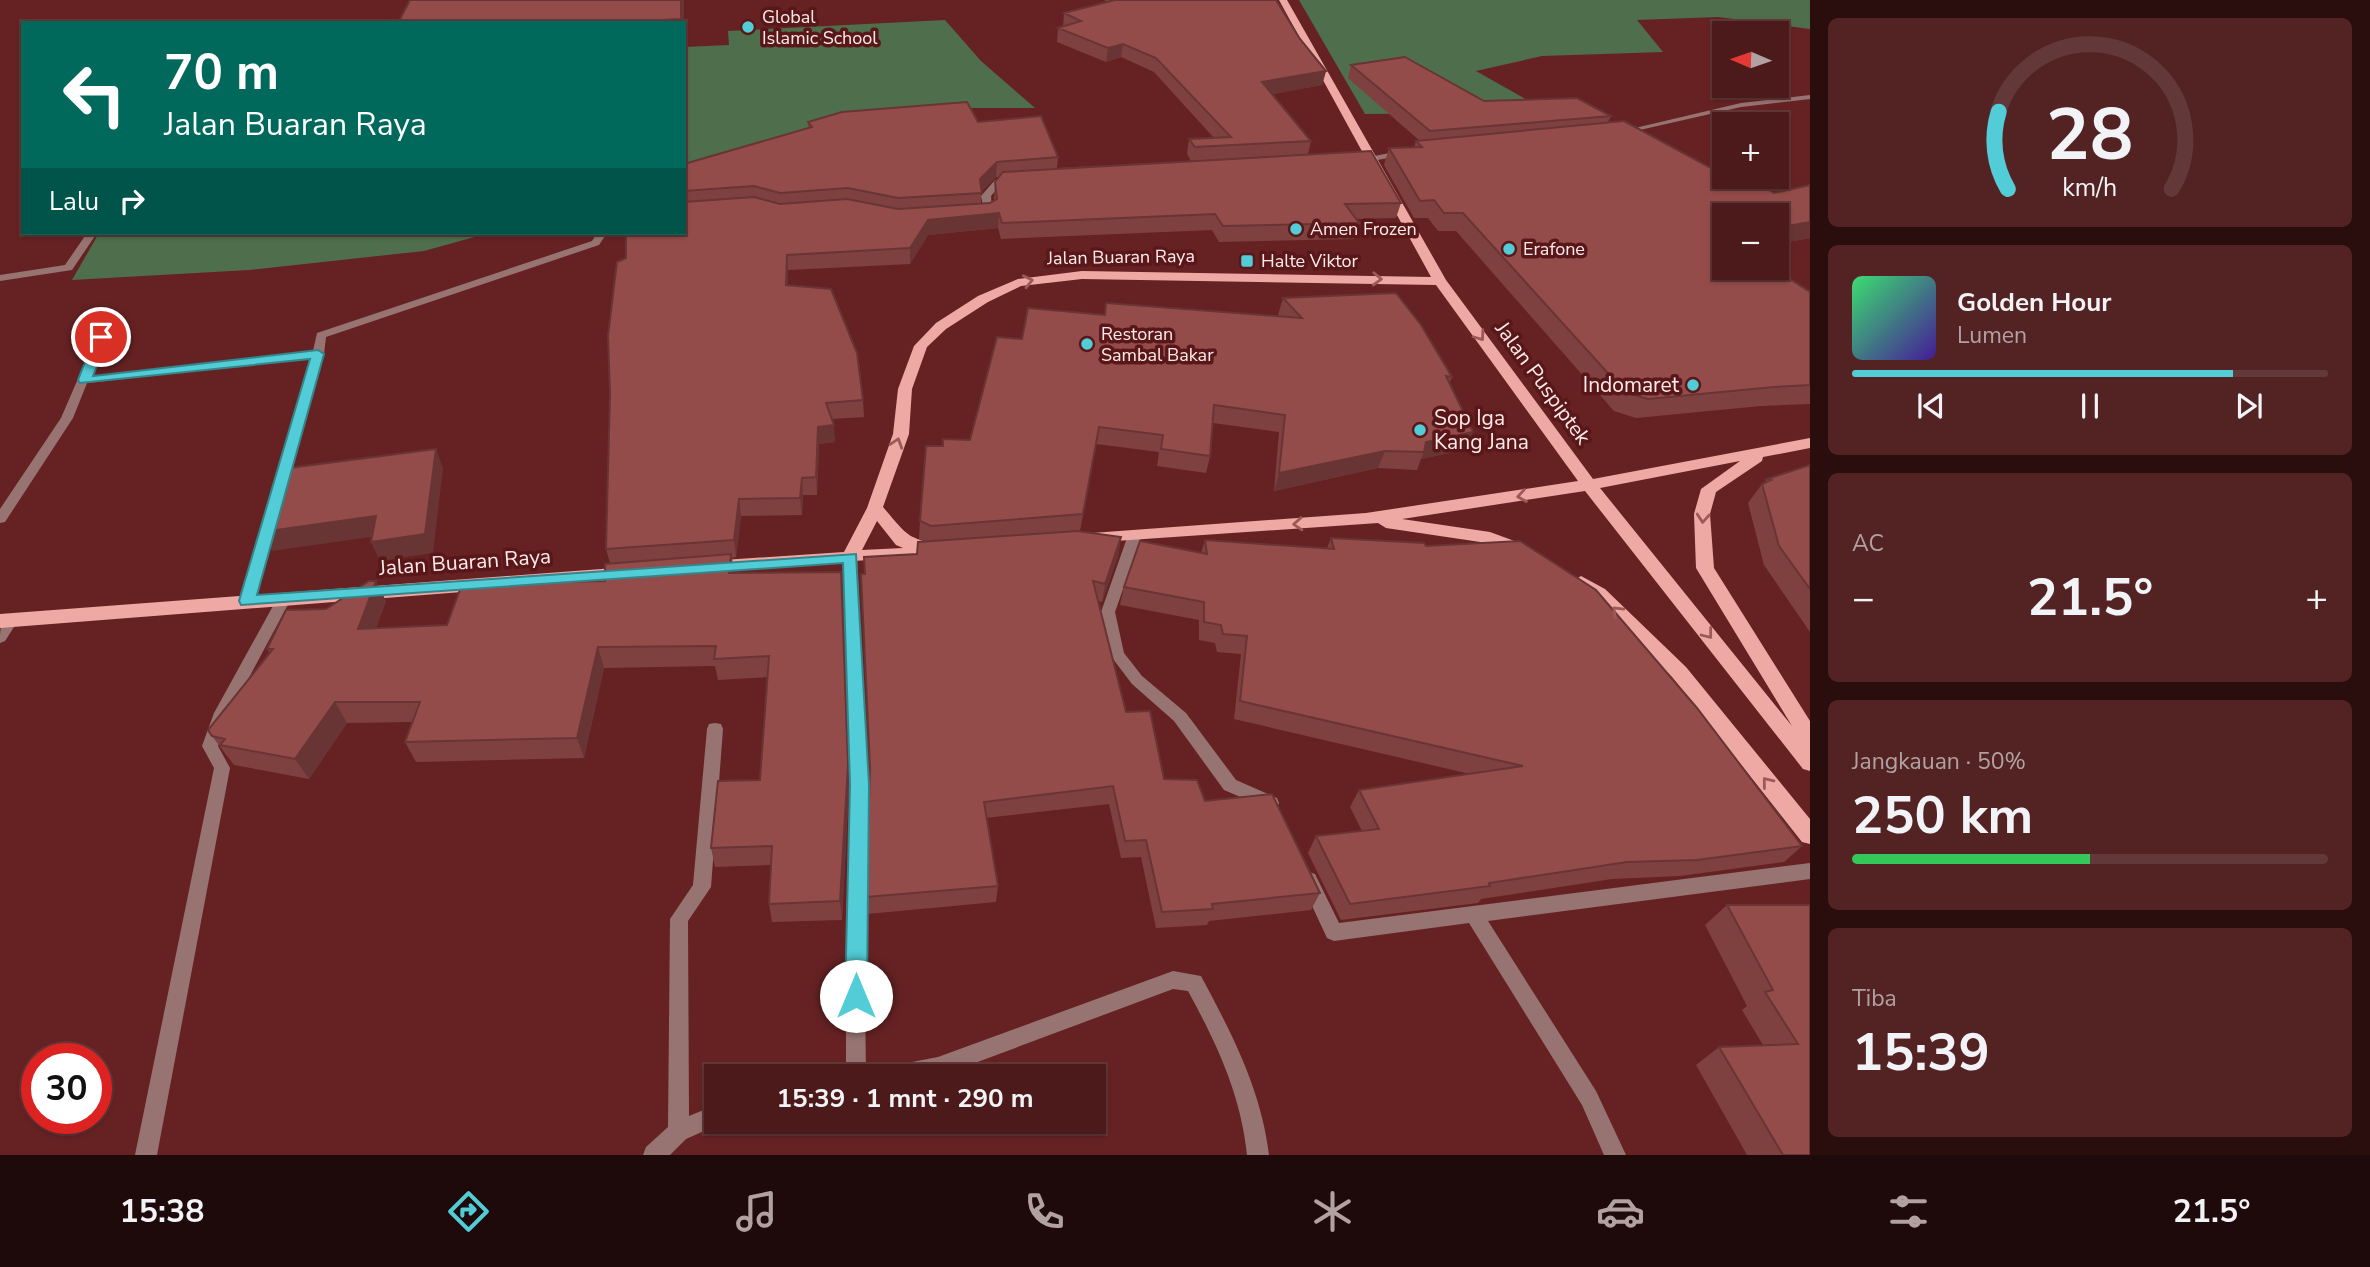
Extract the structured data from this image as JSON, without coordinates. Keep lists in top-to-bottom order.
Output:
{
  "streets": {
    "main road": ["Jalan Buaran Raya", "Jalan Puspiptek"]
  },
  "crossings": [
    ["Jalan Buaran Raya", "Jalan Puspiptek"]
  ],
  "one_way": ["Jalan Buaran Raya"],
  "places": {
    "other": [
      "Global Islamic School",
      "Amen Frozen",
      "Erafone",
      "Restoran Sambal Bakar",
      "Indomaret",
      "Sop Iga Kang Jana"
    ],
    "transit": ["Halte Viktor"]
  },
  "north": "left",
  "page": {
    "map_buttons": ["+", "−"],
    "turn": ["70 m", "Jalan Buaran Raya"],
    "then": "Lalu",
    "song": ["Golden Hour", "Lumen"],
    "tile": [
      "AC",
      ["Jangkauan · 50%", "250 km"],
      ["Tiba", "15:39"]
    ],
    "heat": ["−", "21.5°", "+"],
    "limit": "30",
    "trip": "15:39 · 1 mnt · 290 m",
    "tabs": ["15:38", "21.5°"],
    "gauge": ["28", "km/h"]
  }
}
